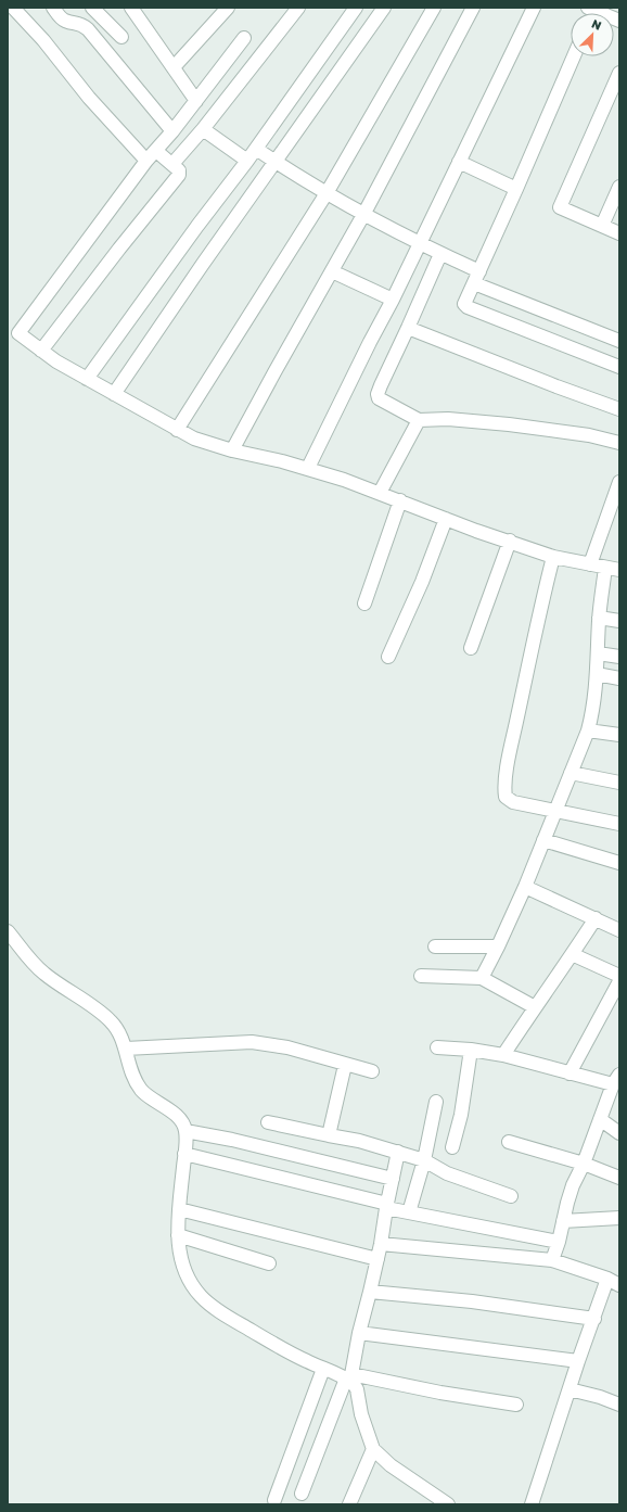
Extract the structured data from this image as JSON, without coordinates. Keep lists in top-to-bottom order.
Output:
{
  "north": "top right"
}
